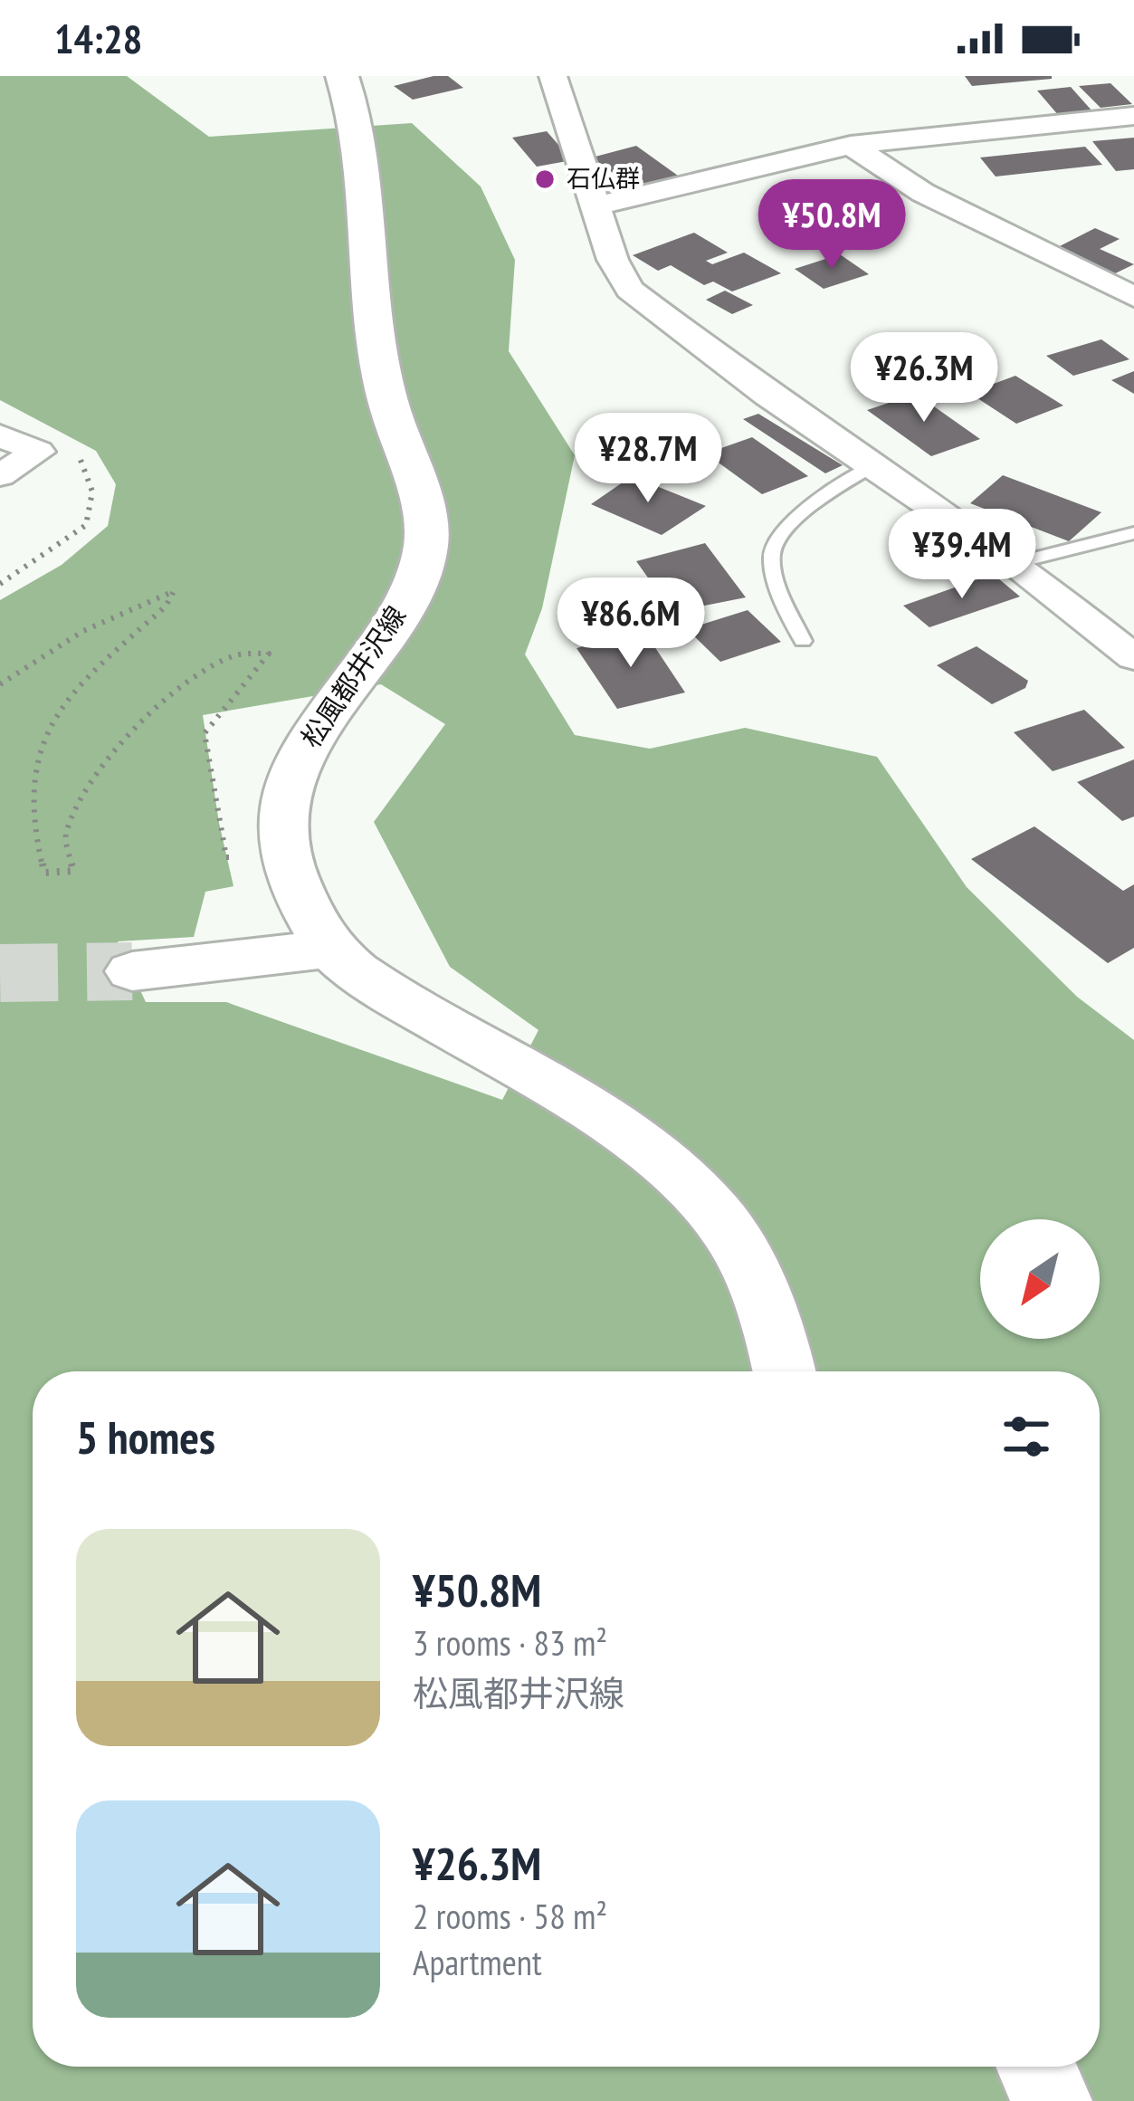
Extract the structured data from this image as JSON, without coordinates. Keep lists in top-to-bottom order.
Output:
{
  "streets": {
    "street": ["松風都井沢線"]
  },
  "places": ["石仏群"],
  "north": "bottom left",
  "page": {
    "status": "14:28",
    "price": [
      "¥50.8M",
      "¥26.3M",
      "¥28.7M",
      "¥39.4M",
      "¥86.6M"
    ],
    "heading": "5 homes",
    "list": [
      {
        "name": "¥50.8M",
        "note": "3 rooms · 83 m² · 松風都井沢線"
      },
      {
        "name": "¥26.3M",
        "note": "2 rooms · 58 m² · Apartment"
      }
    ]
  }
}
